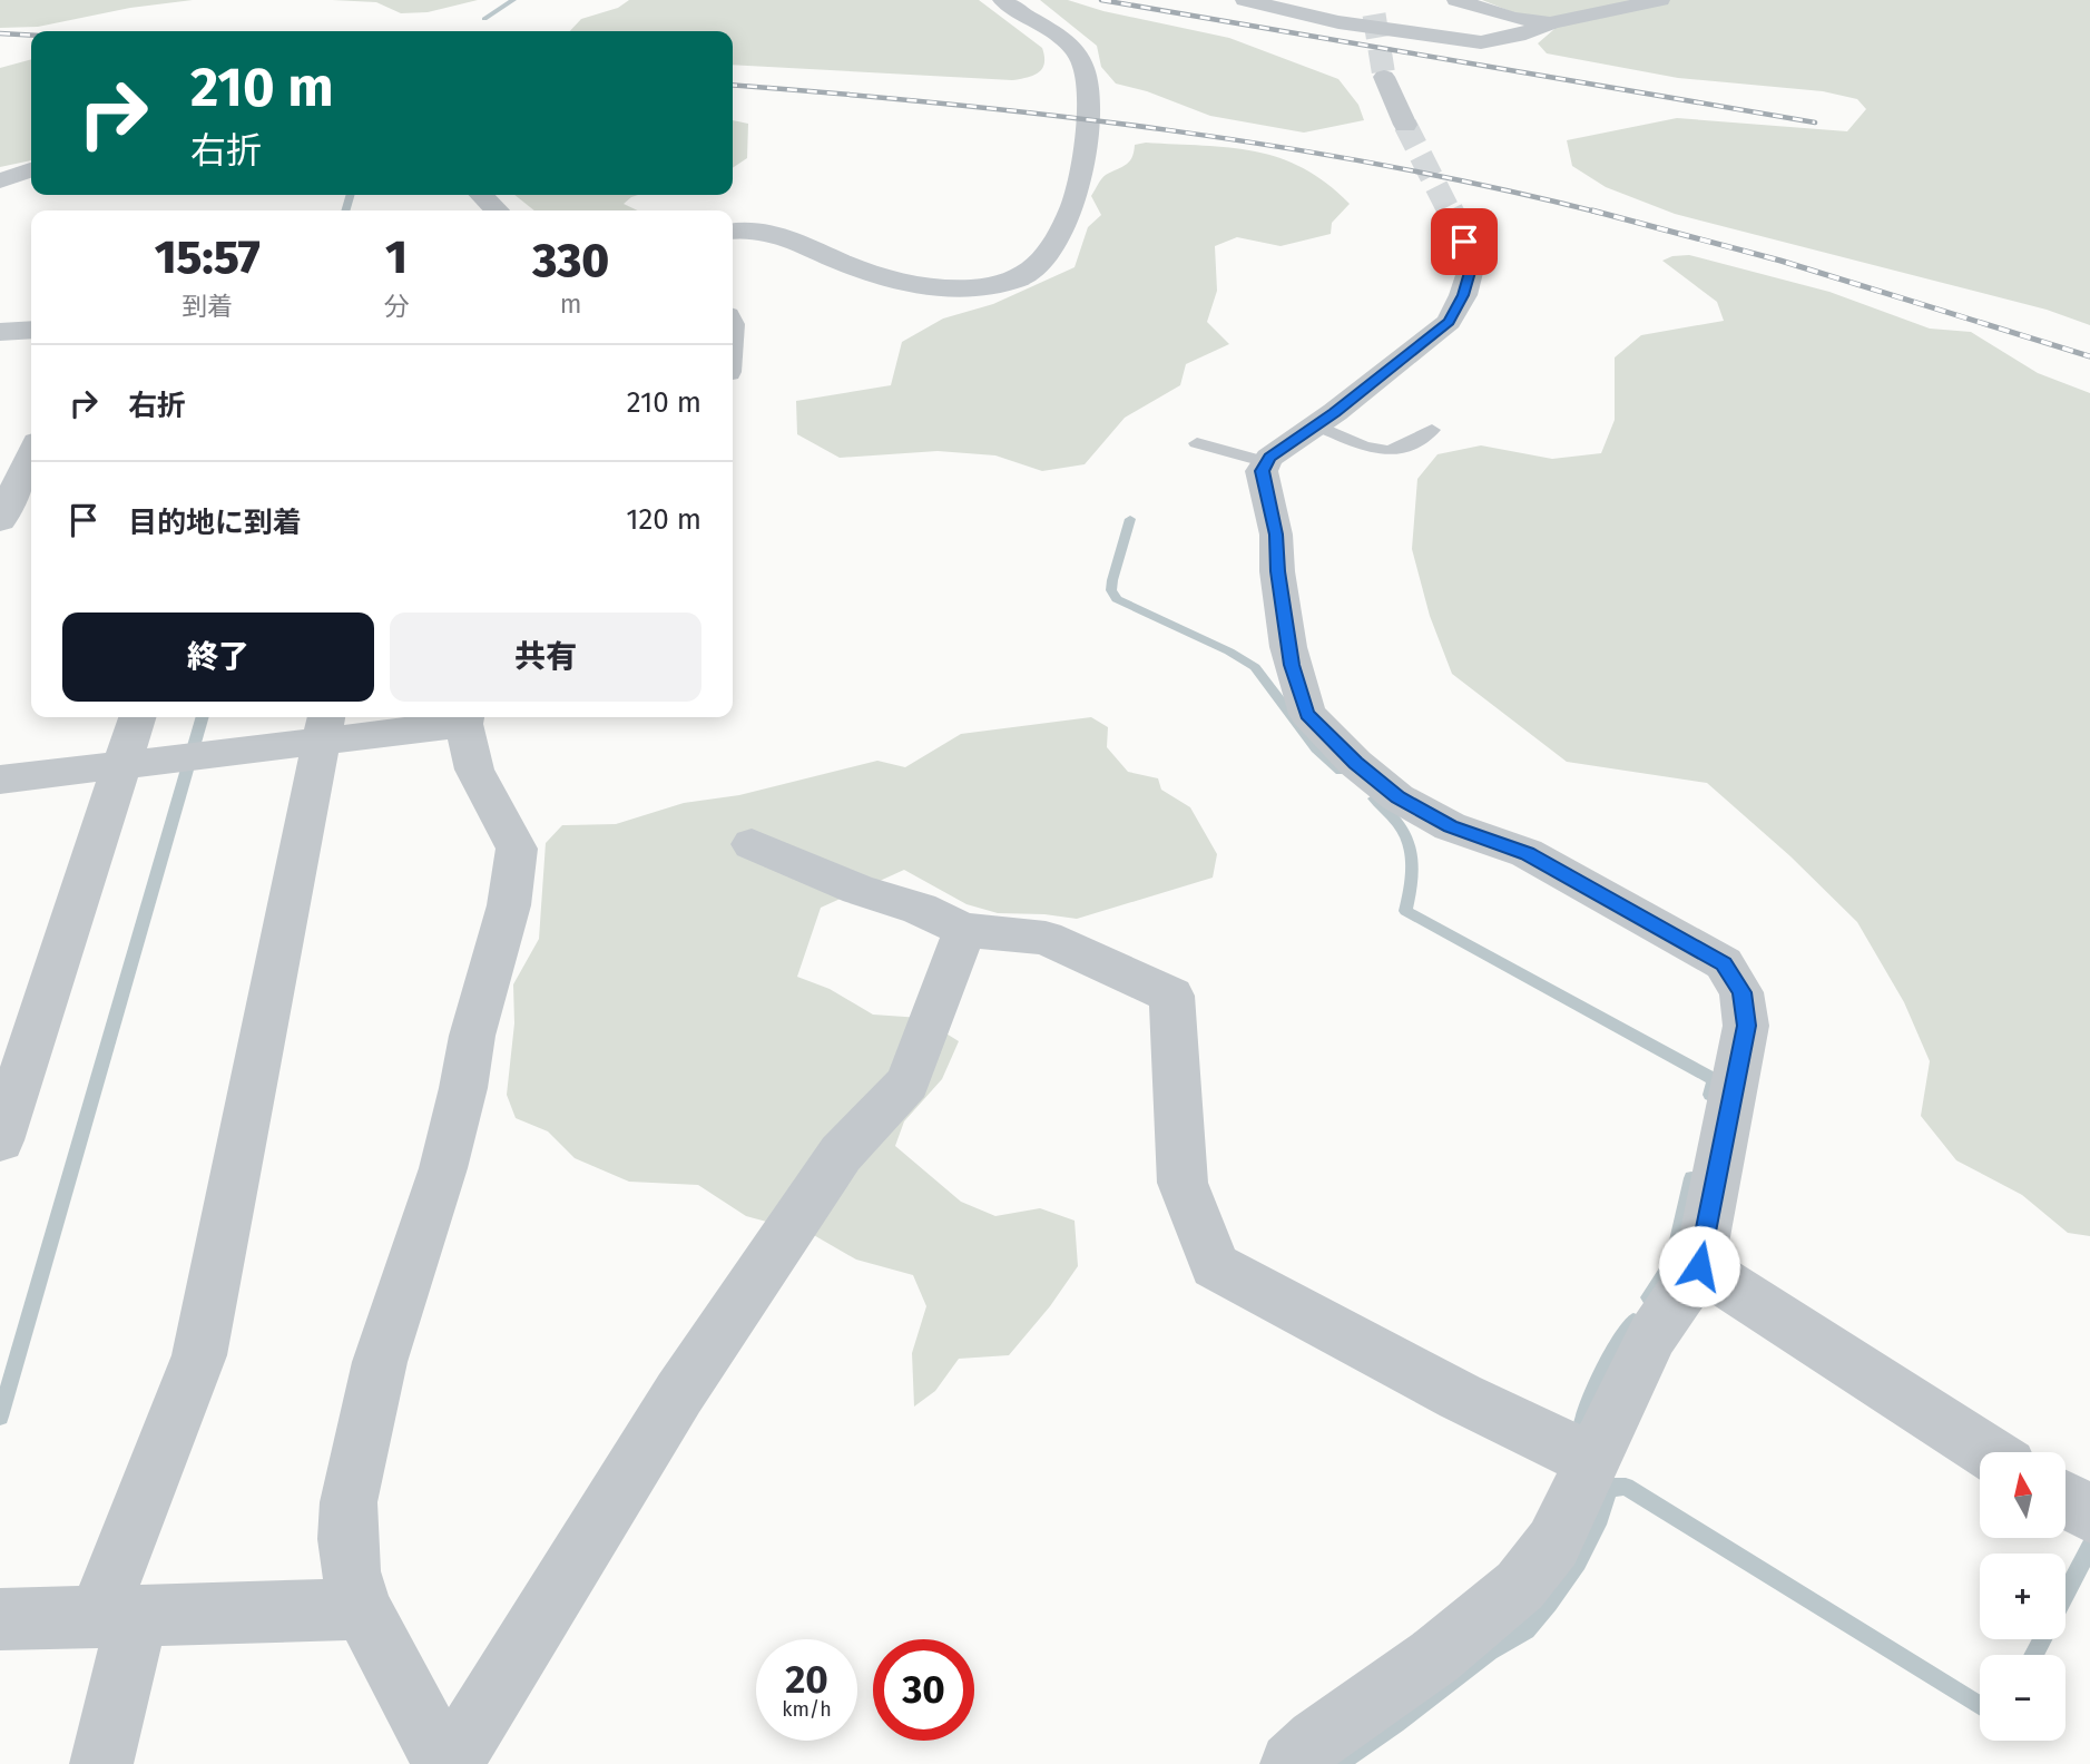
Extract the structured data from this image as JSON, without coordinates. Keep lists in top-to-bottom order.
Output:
{
  "north": "top",
  "page": {
    "turn": ["210 m", "右折"],
    "eta": [
      "15:57",
      "到着",
      "1",
      "分",
      "330",
      "m"
    ],
    "list": [
      {
        "name": "右折",
        "value": "210 m"
      },
      {
        "name": "目的地に到着",
        "value": "120 m"
      }
    ],
    "buttons": ["終了", "共有"],
    "map_buttons": ["+", "−"],
    "speed": "20 km/h",
    "limit": "30"
  }
}
